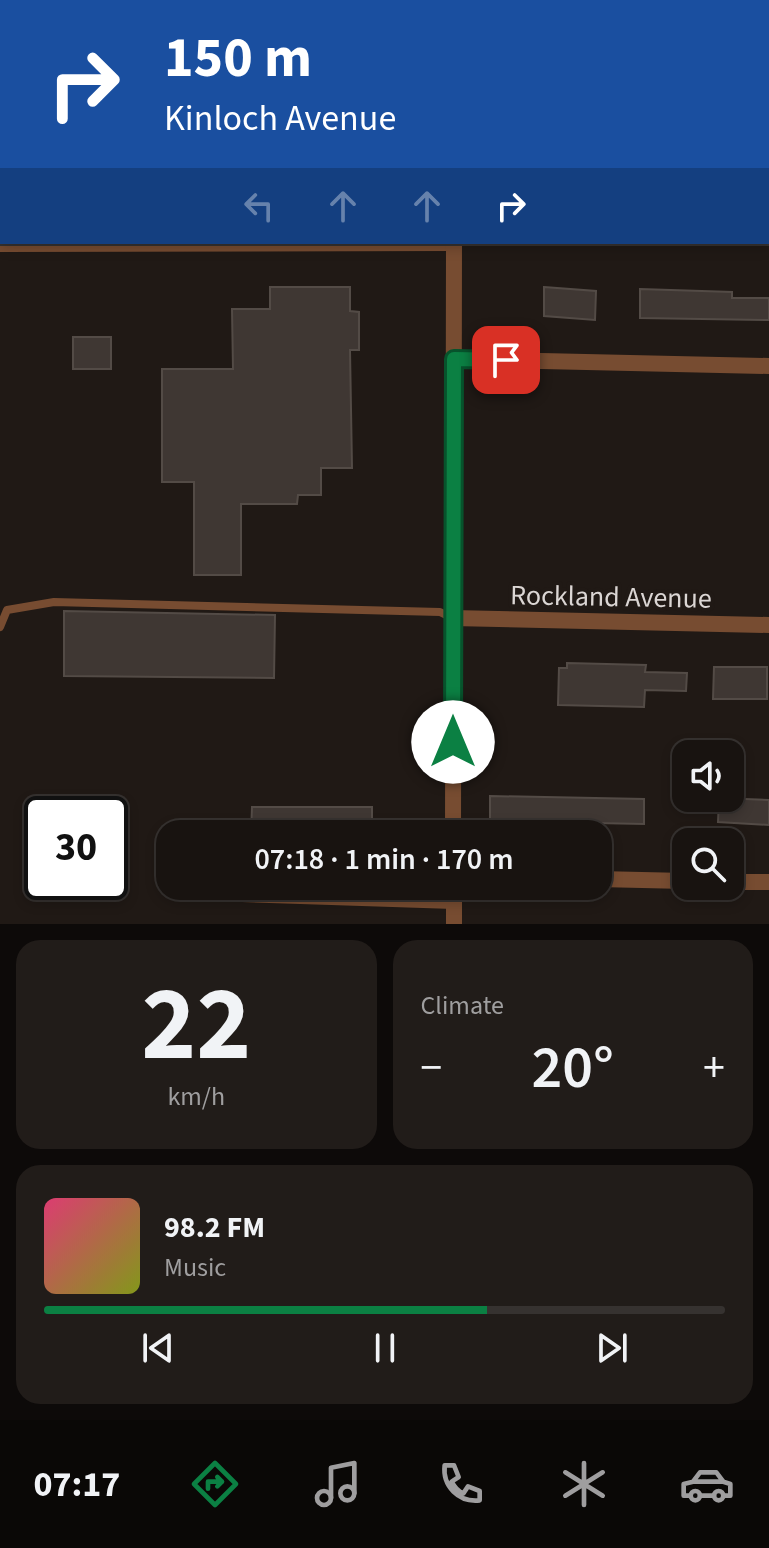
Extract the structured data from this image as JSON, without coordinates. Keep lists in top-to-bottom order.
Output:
{
  "streets": {
    "street": ["Rockland Avenue"]
  },
  "page": {
    "turn": ["150 m", "Kinloch Avenue"],
    "limit": "30",
    "trip": "07:18 · 1 min · 170 m",
    "tile": [
      ["22", "km/h"],
      "Climate"
    ],
    "heat": ["−", "20°", "+"],
    "song": ["98.2 FM", "Music"],
    "tabs": "07:17"
  }
}
